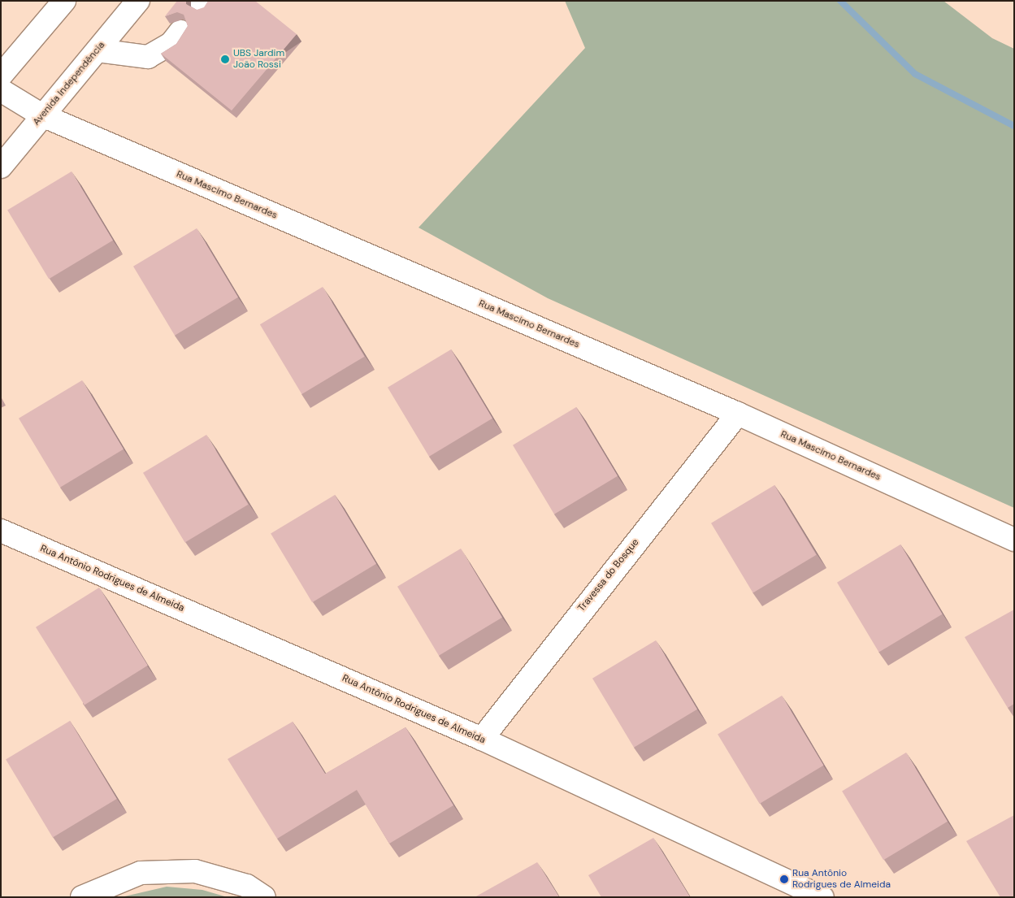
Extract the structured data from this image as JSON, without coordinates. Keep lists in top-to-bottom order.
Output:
{
  "streets": {
    "street": [
      "Avenida Independência",
      "Rua Mascimo Bernardes",
      "Travessa do Bosque",
      "Rua Antônio Rodrigues de Almeida"
    ]
  },
  "crossings": [
    ["Avenida Independência", "Rua Mascimo Bernardes"],
    ["Rua Mascimo Bernardes", "Travessa do Bosque"],
    ["Travessa do Bosque", "Rua Antônio Rodrigues de Almeida"]
  ],
  "places": ["UBS Jardim João Rossi", "Rua Antônio Rodrigues de Almeida"]
}
